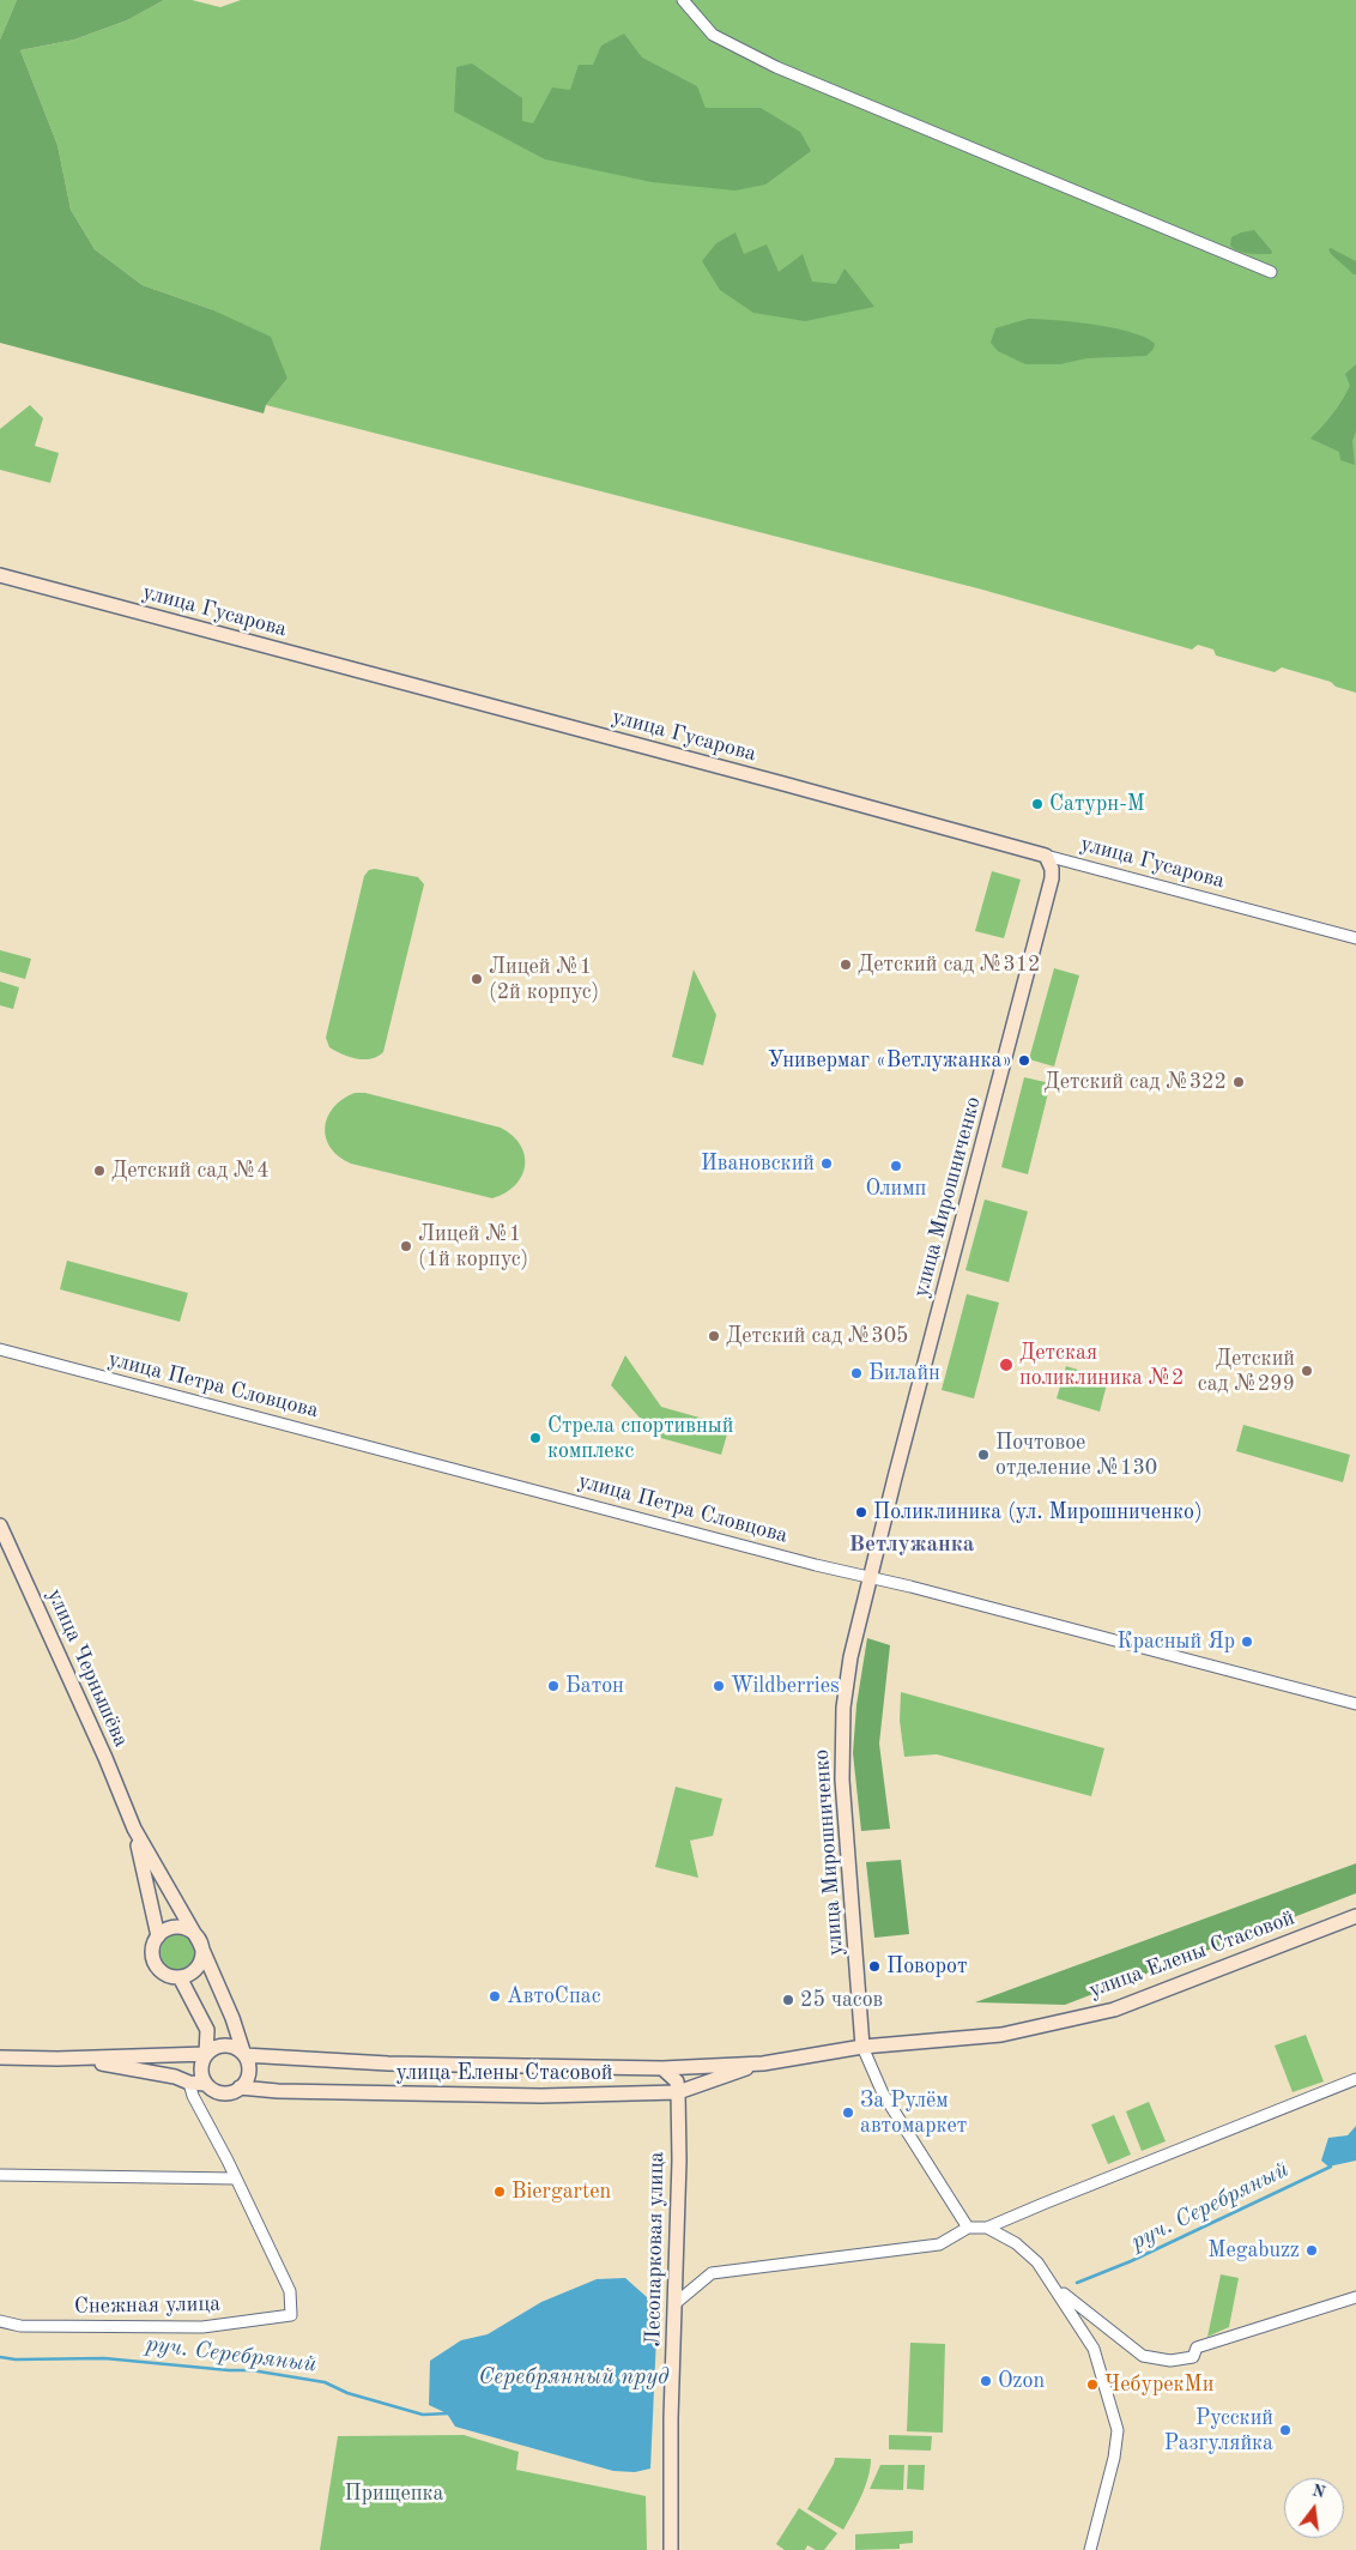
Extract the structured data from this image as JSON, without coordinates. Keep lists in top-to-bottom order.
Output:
{
  "streets": {
    "street": [
      "улица Гусарова",
      "улица Мирошниченко",
      "улица Петра Словцова",
      "улица Чернышёва",
      "улица Елены Стасовой",
      "Лесопарковая улица",
      "Снежная улица"
    ]
  },
  "crossings": [
    ["улица Гусарова", "улица Мирошниченко"],
    ["улица Мирошниченко", "улица Петра Словцова"],
    ["улица Мирошниченко", "улица Елены Стасовой"],
    ["улица Чернышёва", "улица Елены Стасовой"],
    ["улица Елены Стасовой", "Лесопарковая улица"]
  ],
  "districts": ["Ветлужанка"],
  "water": ["руч. Серебряный", "Серебрянный пруд"],
  "parks": ["Прищепка"],
  "places": [
    "Сатурн-М",
    "Детский сад №312",
    "Лицей №1 (2й корпус)",
    "Универмаг «Ветлужанка»",
    "Детский сад №322",
    "Ивановский",
    "Олимп",
    "Детский сад №4",
    "Лицей №1 (1й корпус)",
    "Детский сад №305",
    "Детская поликлиника №2",
    "Детский сад №299",
    "Билайн",
    "Стрела спортивный комплекс",
    "Почтовое отделение №130",
    "Поликлиника (ул. Мирошниченко)",
    "Красный Яр",
    "Батон",
    "Wildberries",
    "Поворот",
    "АвтоСпас",
    "25 часов",
    "За Рулём автомаркет",
    "Biergarten",
    "Megabuzz",
    "Ozon",
    "ЧебурекМи",
    "Русский Разгуляйка"
  ],
  "north": "top"
}
